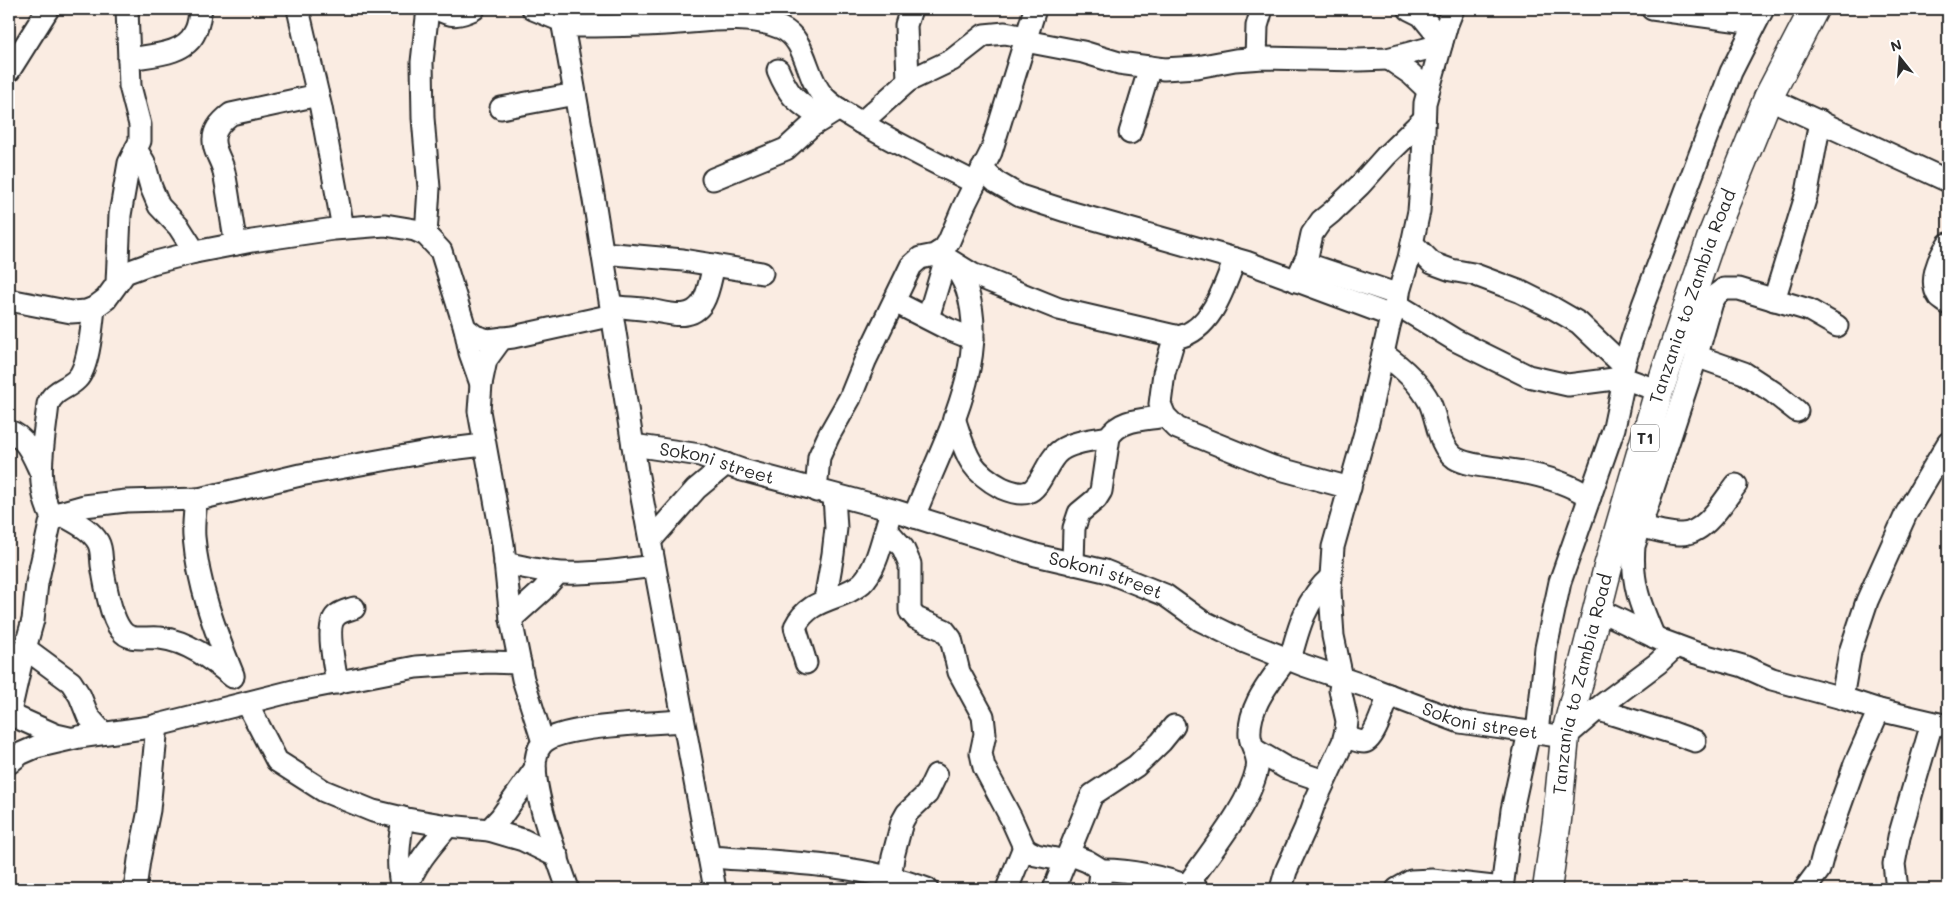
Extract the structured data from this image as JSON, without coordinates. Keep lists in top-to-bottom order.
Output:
{
  "streets": {
    "highway": ["Tanzania to Zambia Road", "T1"],
    "street": ["Sokoni street"]
  },
  "crossings": [
    ["Tanzania to Zambia Road", "Sokoni street"]
  ],
  "north": "top"
}
